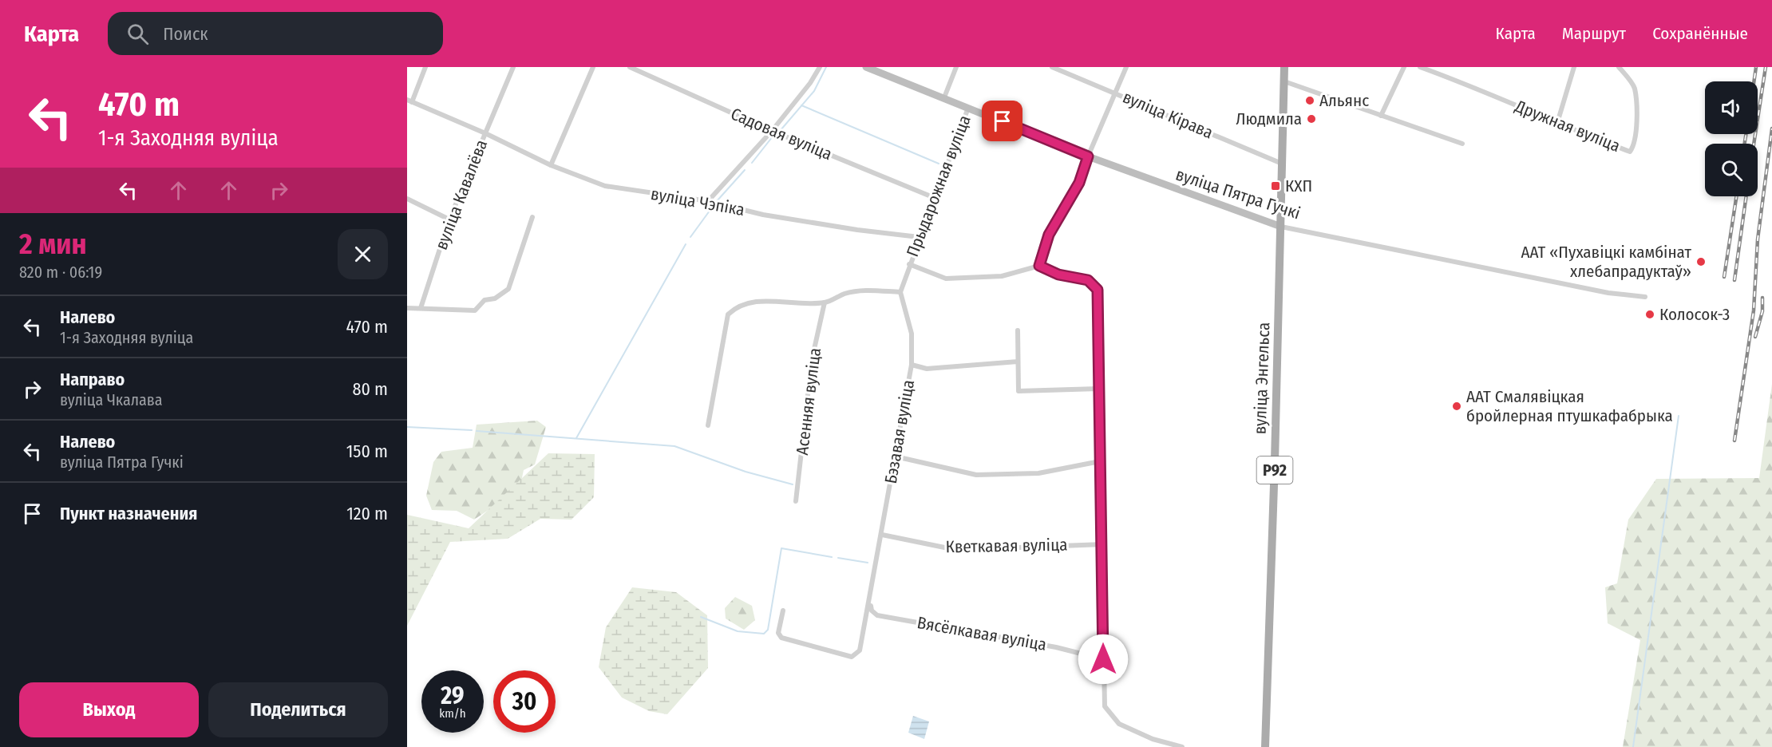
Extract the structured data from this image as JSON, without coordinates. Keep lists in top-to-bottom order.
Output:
{
  "streets": {
    "main road": ["вуліца Энгельса", "Р92"],
    "street": [
      "вуліца Кірава",
      "Дружная вуліца",
      "Садовая вуліца",
      "Прыдарожная вуліца",
      "вуліца Пятра Гучкі",
      "вуліца Кавалёва",
      "вуліца Чэпіка",
      "Асенняя вуліца",
      "Бэзавая вуліца",
      "Кветкавая вуліца",
      "Вясёлкавая вуліца"
    ]
  },
  "crossings": [
    ["вуліца Кірава", "вуліца Энгельса"],
    ["Садовая вуліца", "Прыдарожная вуліца"],
    ["Прыдарожная вуліца", "вуліца Пятра Гучкі"],
    ["Прыдарожная вуліца", "вуліца Чэпіка"],
    ["вуліца Пятра Гучкі", "вуліца Энгельса"],
    ["вуліца Кавалёва", "вуліца Чэпіка"],
    ["Бэзавая вуліца", "Кветкавая вуліца"],
    ["Бэзавая вуліца", "Вясёлкавая вуліца"]
  ],
  "places": {
    "other": [
      "Альянс",
      "Людмила",
      "ААТ «Пухавіцкі камбінат хлебапрадуктаў»",
      "Колосок-3",
      "ААТ Смалявіцкая бройлерная птушкафабрыка"
    ],
    "transit": ["КХП"]
  },
  "page": {
    "header": "Карта",
    "search": "Поиск",
    "nav": ["Карта", "Маршрут", "Сохранённые"],
    "turn": ["470 m", "1-я Заходняя вуліца"],
    "heading": ["2 мин", "820 m · 06:19"],
    "list": [
      {
        "name": "Налево",
        "note": "1-я Заходняя вуліца",
        "value": "470 m"
      },
      {
        "name": "Направо",
        "note": "вуліца Чкалава",
        "value": "80 m"
      },
      {
        "name": "Налево",
        "note": "вуліца Пятра Гучкі",
        "value": "150 m"
      },
      {
        "name": "Пункт назначения",
        "value": "120 m"
      }
    ],
    "speed": "29 km/h",
    "limit": "30",
    "buttons": ["Выход", "Поделиться"]
  }
}
